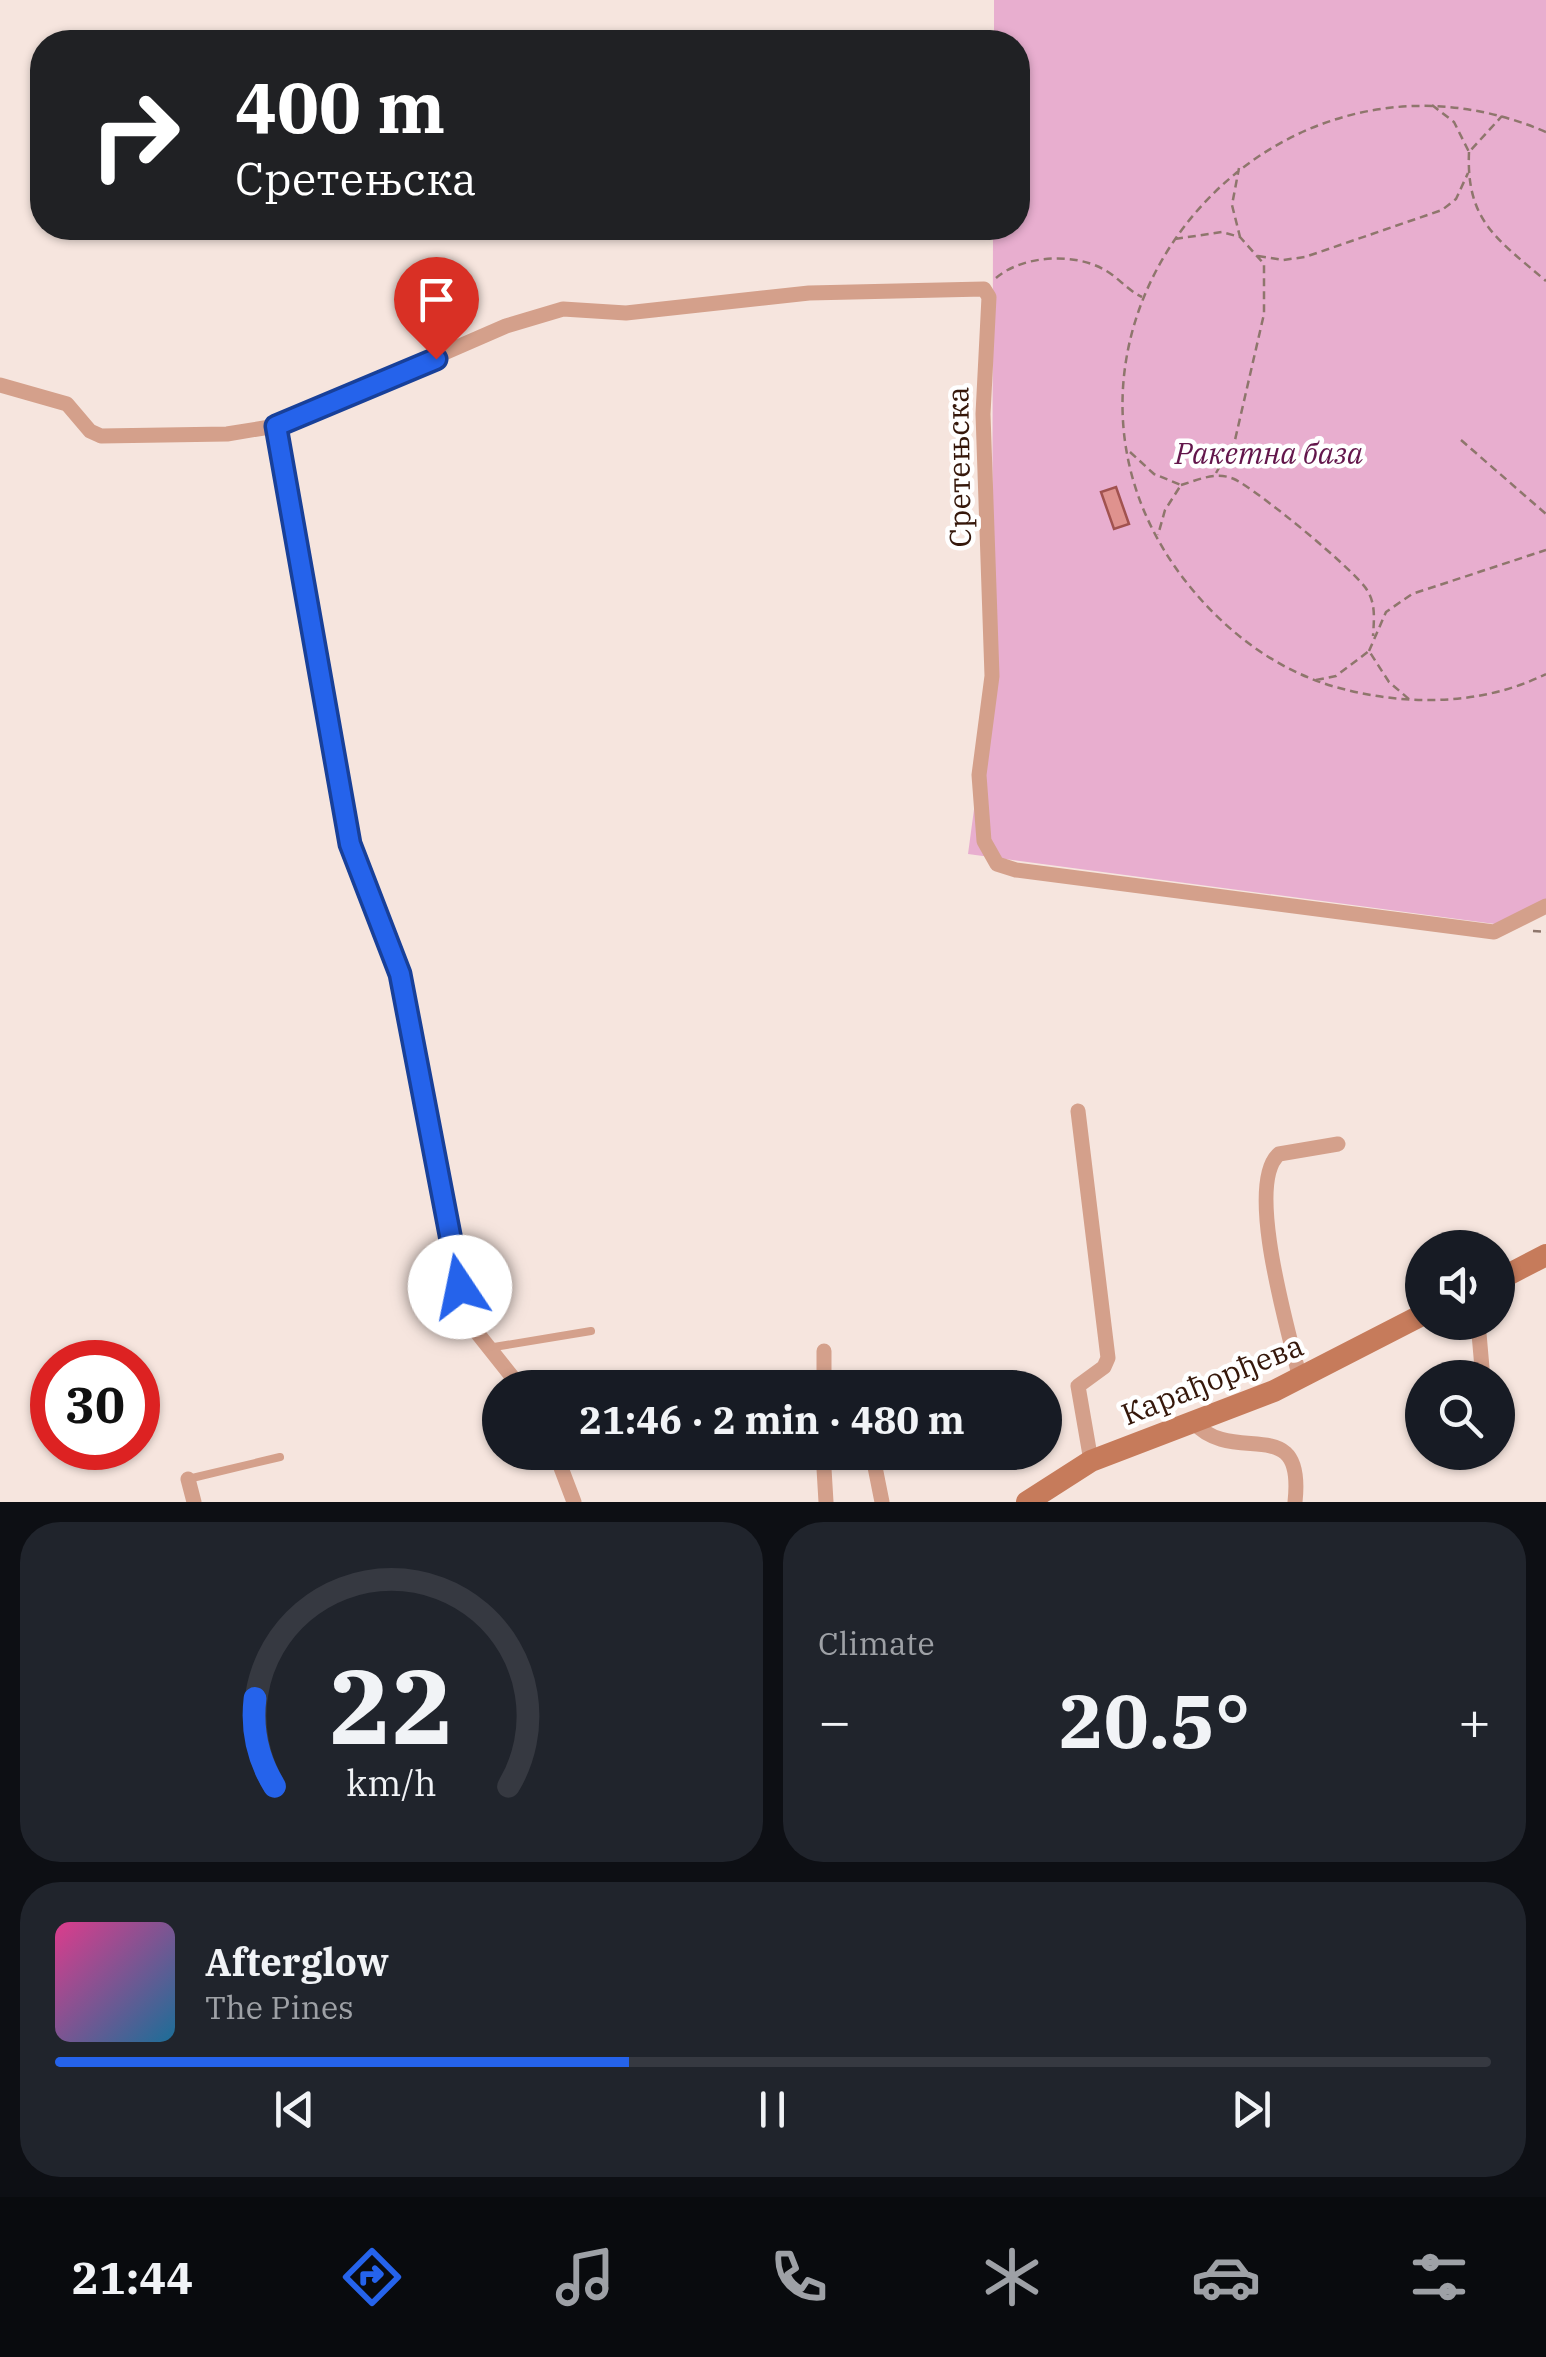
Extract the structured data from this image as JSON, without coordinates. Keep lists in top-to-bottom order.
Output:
{
  "streets": {
    "street": ["Сретењска", "Карађорђева"]
  },
  "parks": ["Ракетна база"],
  "page": {
    "turn": ["400 m", "Сретењска"],
    "limit": "30",
    "trip": "21:46 · 2 min · 480 m",
    "tile": "Climate",
    "heat": ["−", "20.5°", "+"],
    "song": ["Afterglow", "The Pines"],
    "tabs": "21:44",
    "gauge": ["22", "km/h"]
  }
}
